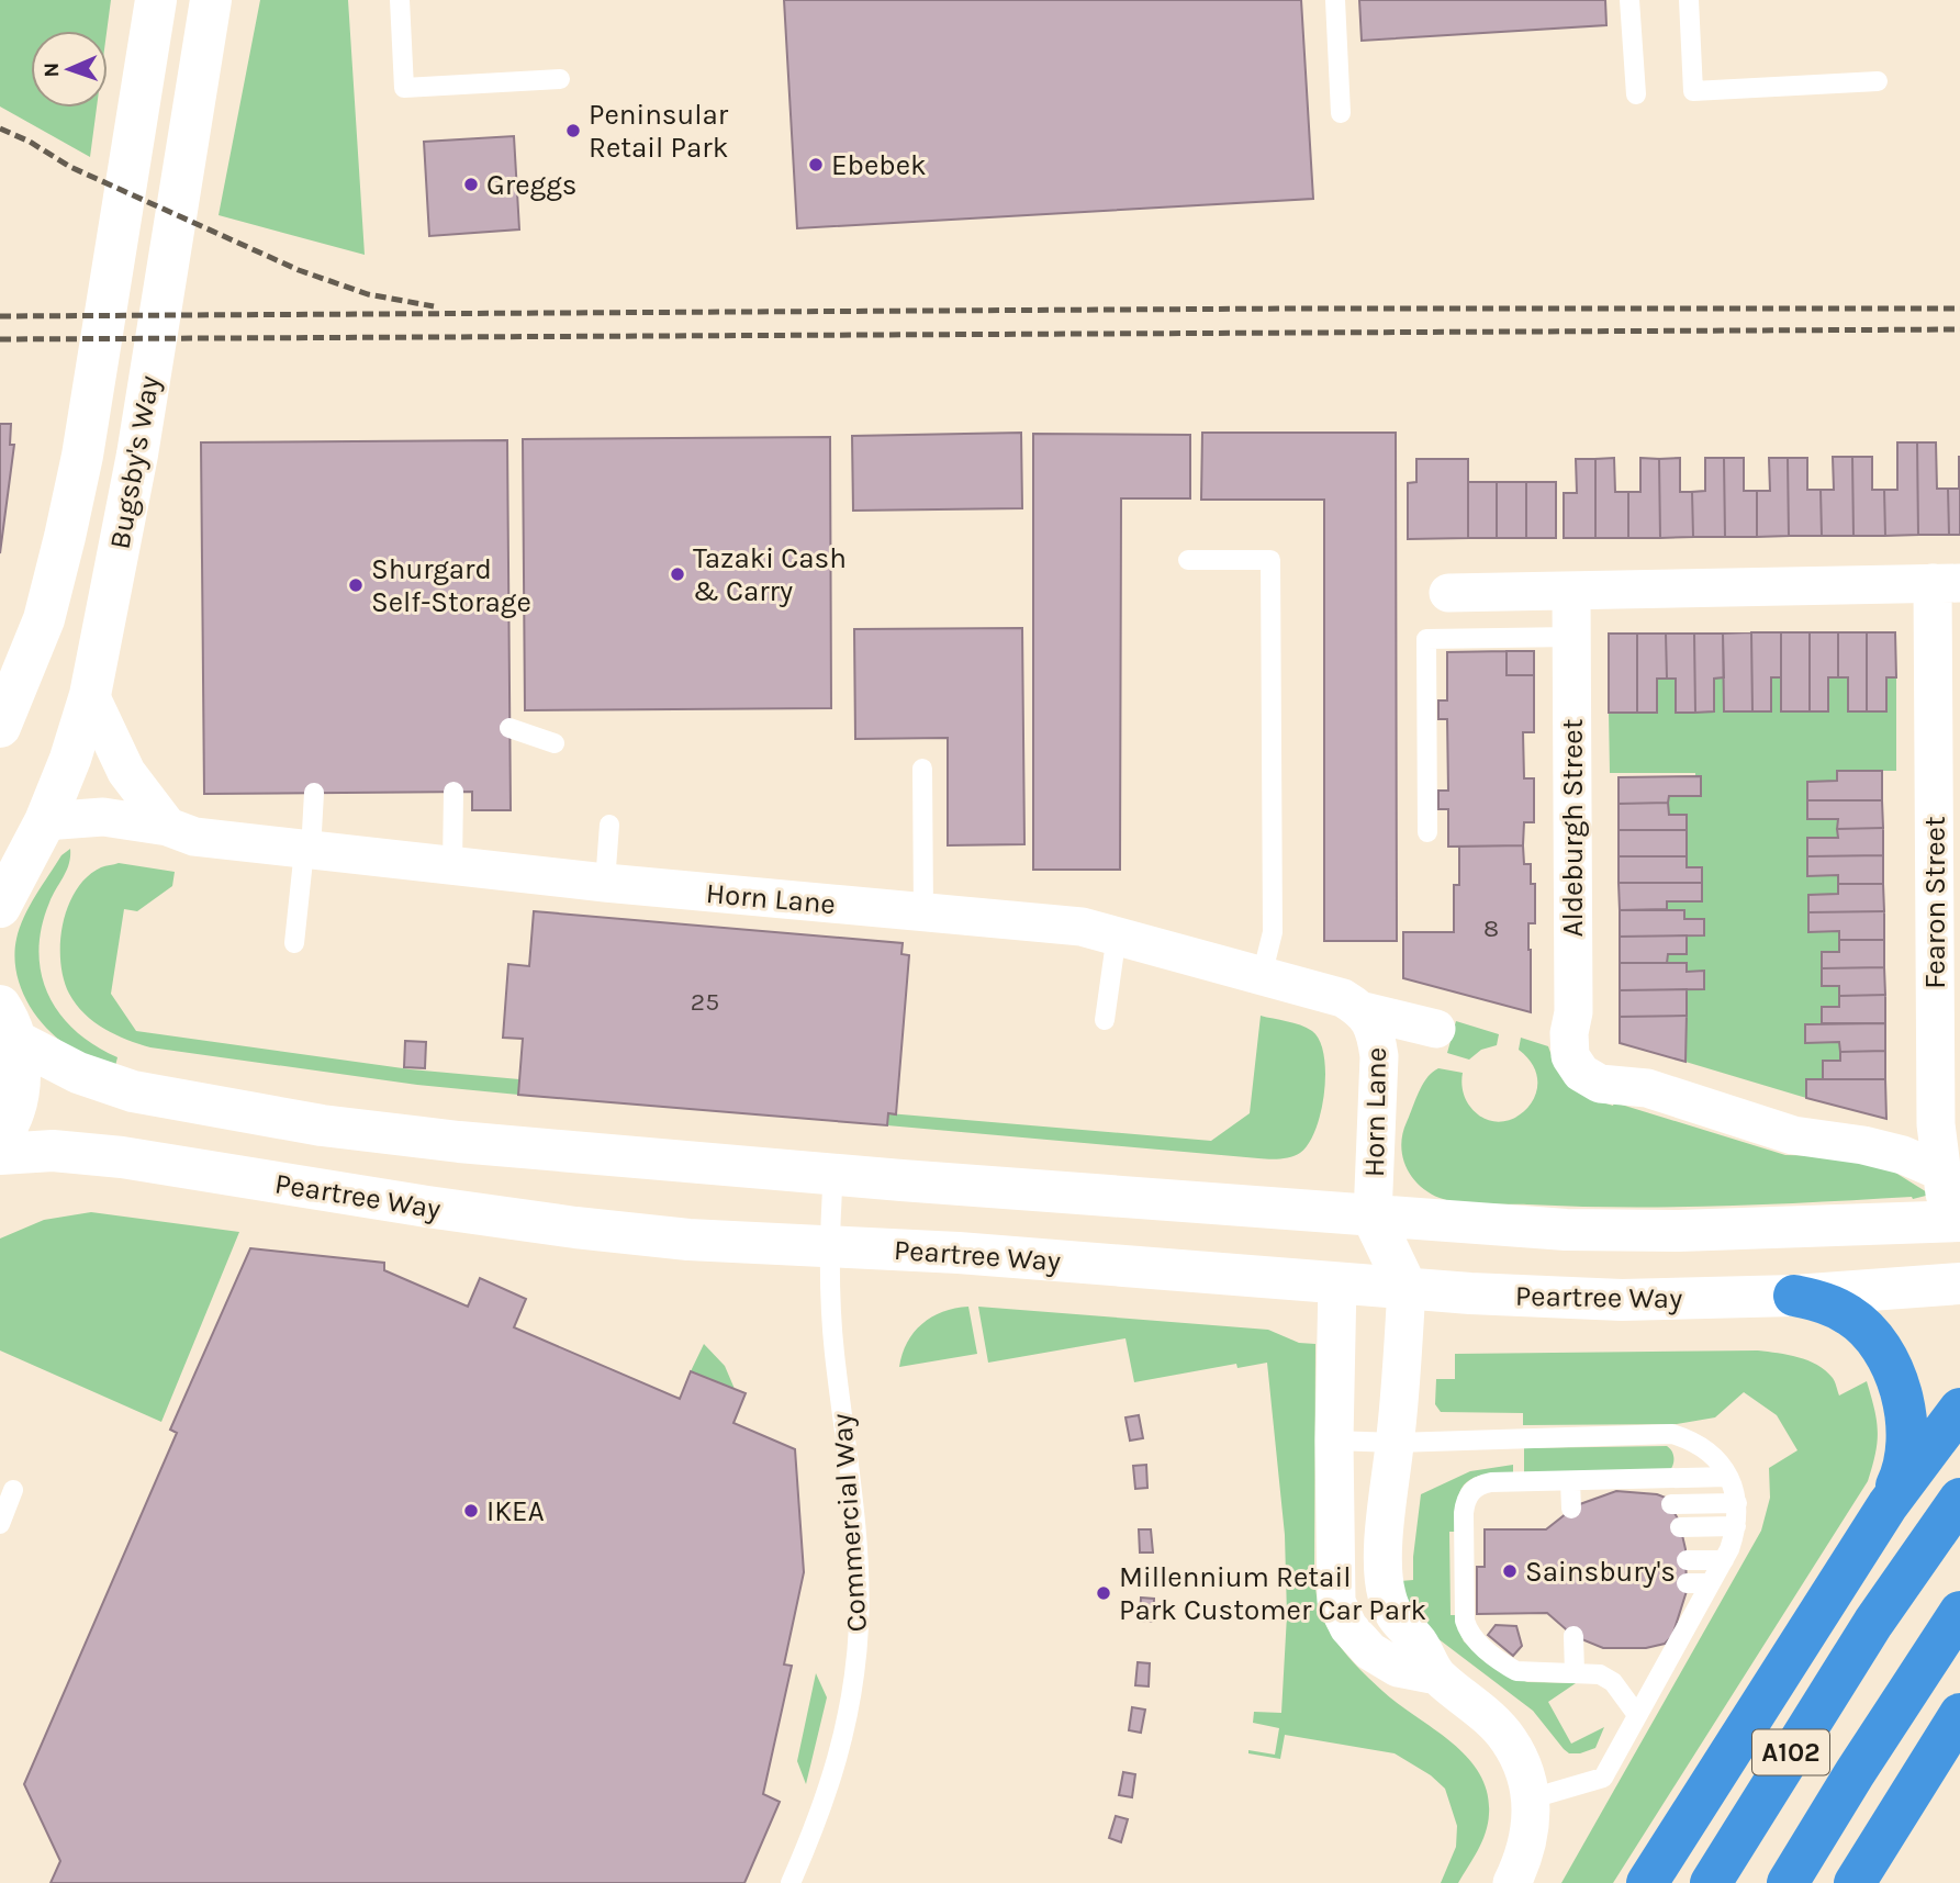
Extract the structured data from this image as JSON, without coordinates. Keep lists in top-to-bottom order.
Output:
{
  "streets": {
    "highway": ["A102"],
    "street": [
      "Bugsby's Way",
      "Aldeburgh Street",
      "Horn Lane",
      "Fearon Street",
      "Peartree Way"
    ],
    "lane": ["Commercial Way"]
  },
  "crossings": [
    ["Bugsby's Way", "Horn Lane"],
    ["Aldeburgh Street", "Fearon Street"],
    ["Peartree Way", "Commercial Way"]
  ],
  "places": [
    "Peninsular Retail Park",
    "Ebebek",
    "Greggs",
    "Tazaki Cash & Carry",
    "Shurgard Self-Storage",
    "IKEA",
    "Sainsbury's",
    "Millennium Retail Park Customer Car Park"
  ],
  "house_numbers": ["8", "25"],
  "north": "left"
}
